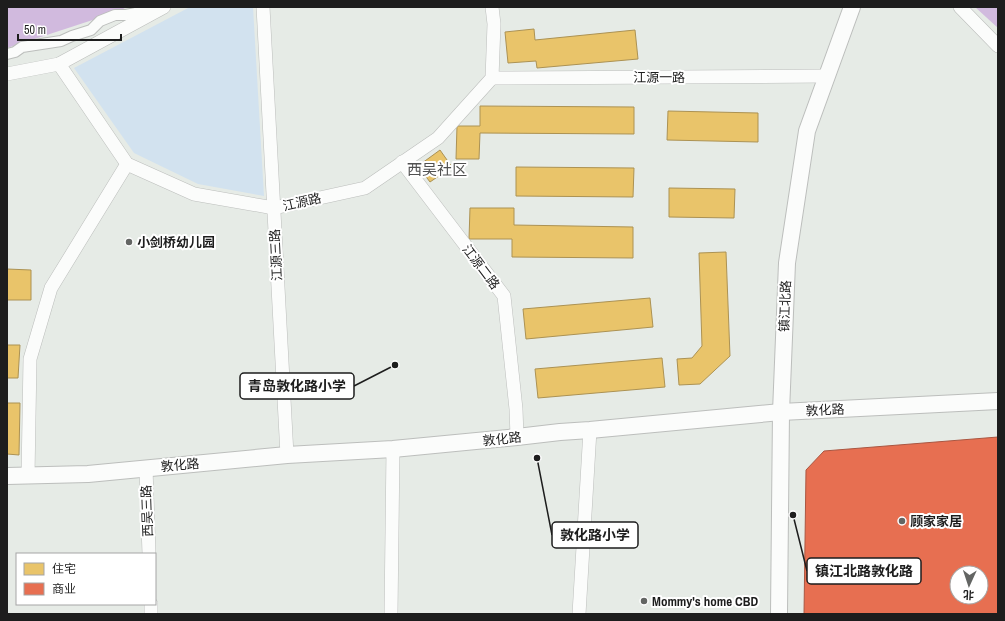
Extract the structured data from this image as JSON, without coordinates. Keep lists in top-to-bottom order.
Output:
{
  "streets": {
    "street": [
      "江源一路",
      "江源路",
      "江源三路",
      "江源二路",
      "镇江北路",
      "敦化路",
      "西吴三路"
    ]
  },
  "crossings": [
    ["江源一路", "江源路"],
    ["江源一路", "镇江北路"],
    ["江源路", "江源三路"],
    ["江源路", "江源二路"],
    ["江源三路", "敦化路"],
    ["江源二路", "敦化路"],
    ["镇江北路", "敦化路"],
    ["敦化路", "西吴三路"]
  ],
  "districts": ["西吴社区"],
  "places": [
    "小剑桥幼儿园",
    "青岛敦化路小学",
    "敦化路小学",
    "镇江北路敦化路",
    "顾家家居",
    "Mommy's home CBD"
  ],
  "legend": ["住宅", "商业"],
  "scale_bar": "50 m",
  "north": "bottom"
}
